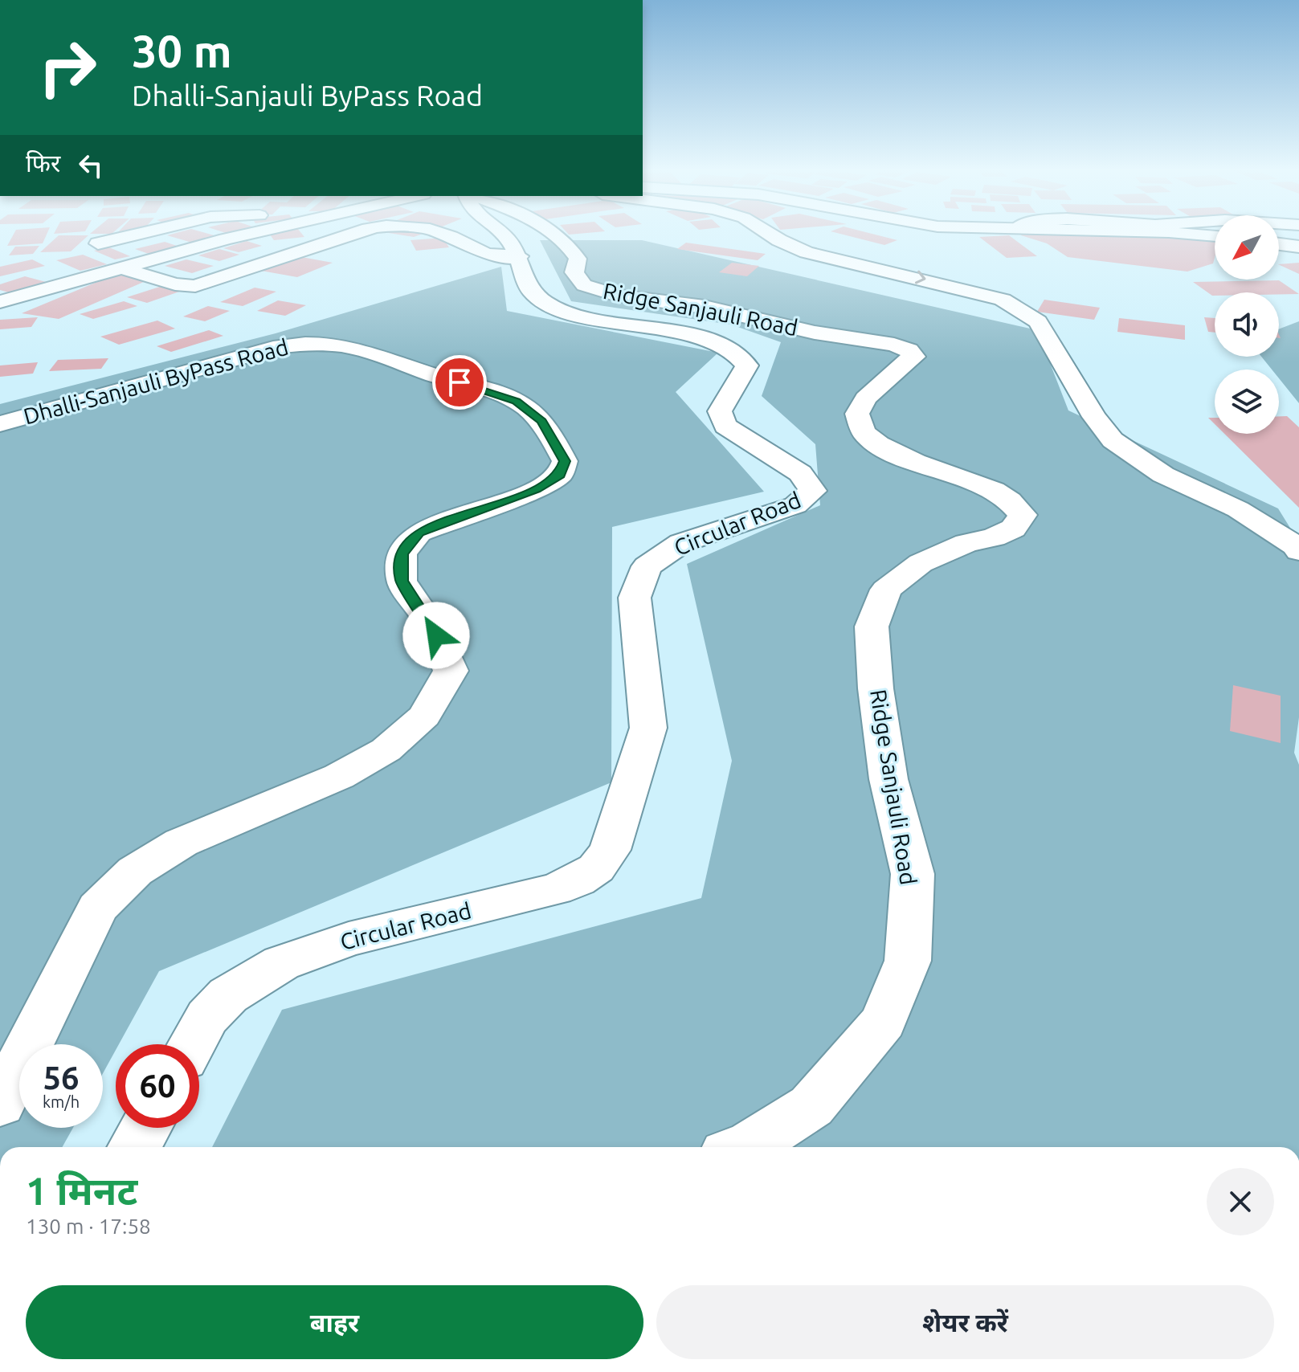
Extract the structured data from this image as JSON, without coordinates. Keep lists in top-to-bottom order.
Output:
{
  "streets": {
    "street": ["Ridge Sanjauli Road", "Dhalli-Sanjauli ByPass Road", "Circular Road"]
  },
  "north": "bottom left",
  "page": {
    "turn": ["30 m", "Dhalli-Sanjauli ByPass Road"],
    "then": "फिर",
    "speed": "56 km/h",
    "limit": "60",
    "heading": ["1 मिनट", "130 m · 17:58"],
    "buttons": ["बाहर", "शेयर करें"]
  }
}
